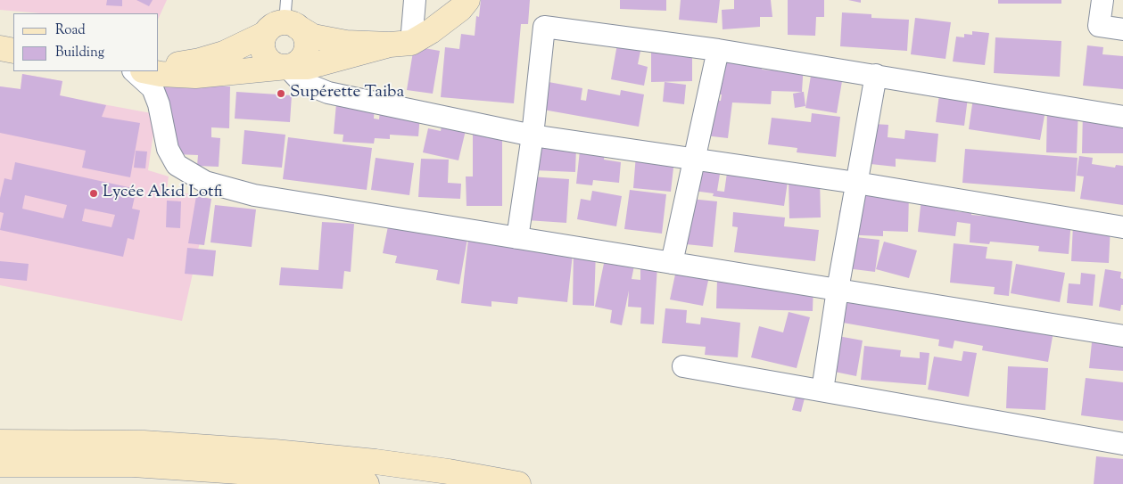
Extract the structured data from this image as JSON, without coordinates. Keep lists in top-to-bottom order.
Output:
{
  "places": ["Supérette Taiba", "Lycée Akid Lotfi"],
  "legend": ["Road", "Building"]
}
